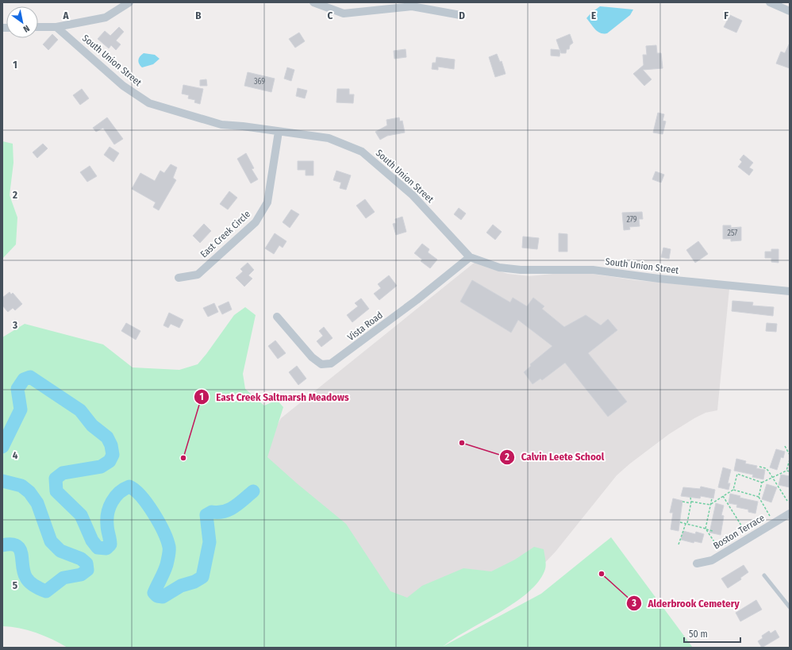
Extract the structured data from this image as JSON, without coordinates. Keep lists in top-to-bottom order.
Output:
{
  "streets": {
    "street": [
      "South Union Street",
      "East Creek Circle",
      "Vista Road",
      "Boston Terrace"
    ]
  },
  "crossings": [
    ["South Union Street", "East Creek Circle"],
    ["South Union Street", "Vista Road"]
  ],
  "places": ["Calvin Leete School", "East Creek Saltmarsh Meadows", "Alderbrook Cemetery"],
  "house_numbers": ["369", "279", "257"],
  "scale_bar": "50 m",
  "north": "bottom right",
  "grid": {
    "columns": [
      "A",
      "B",
      "C",
      "D",
      "E",
      "F"
    ],
    "rows": [
      "1",
      "2",
      "3",
      "4",
      "5"
    ]
  }
}
